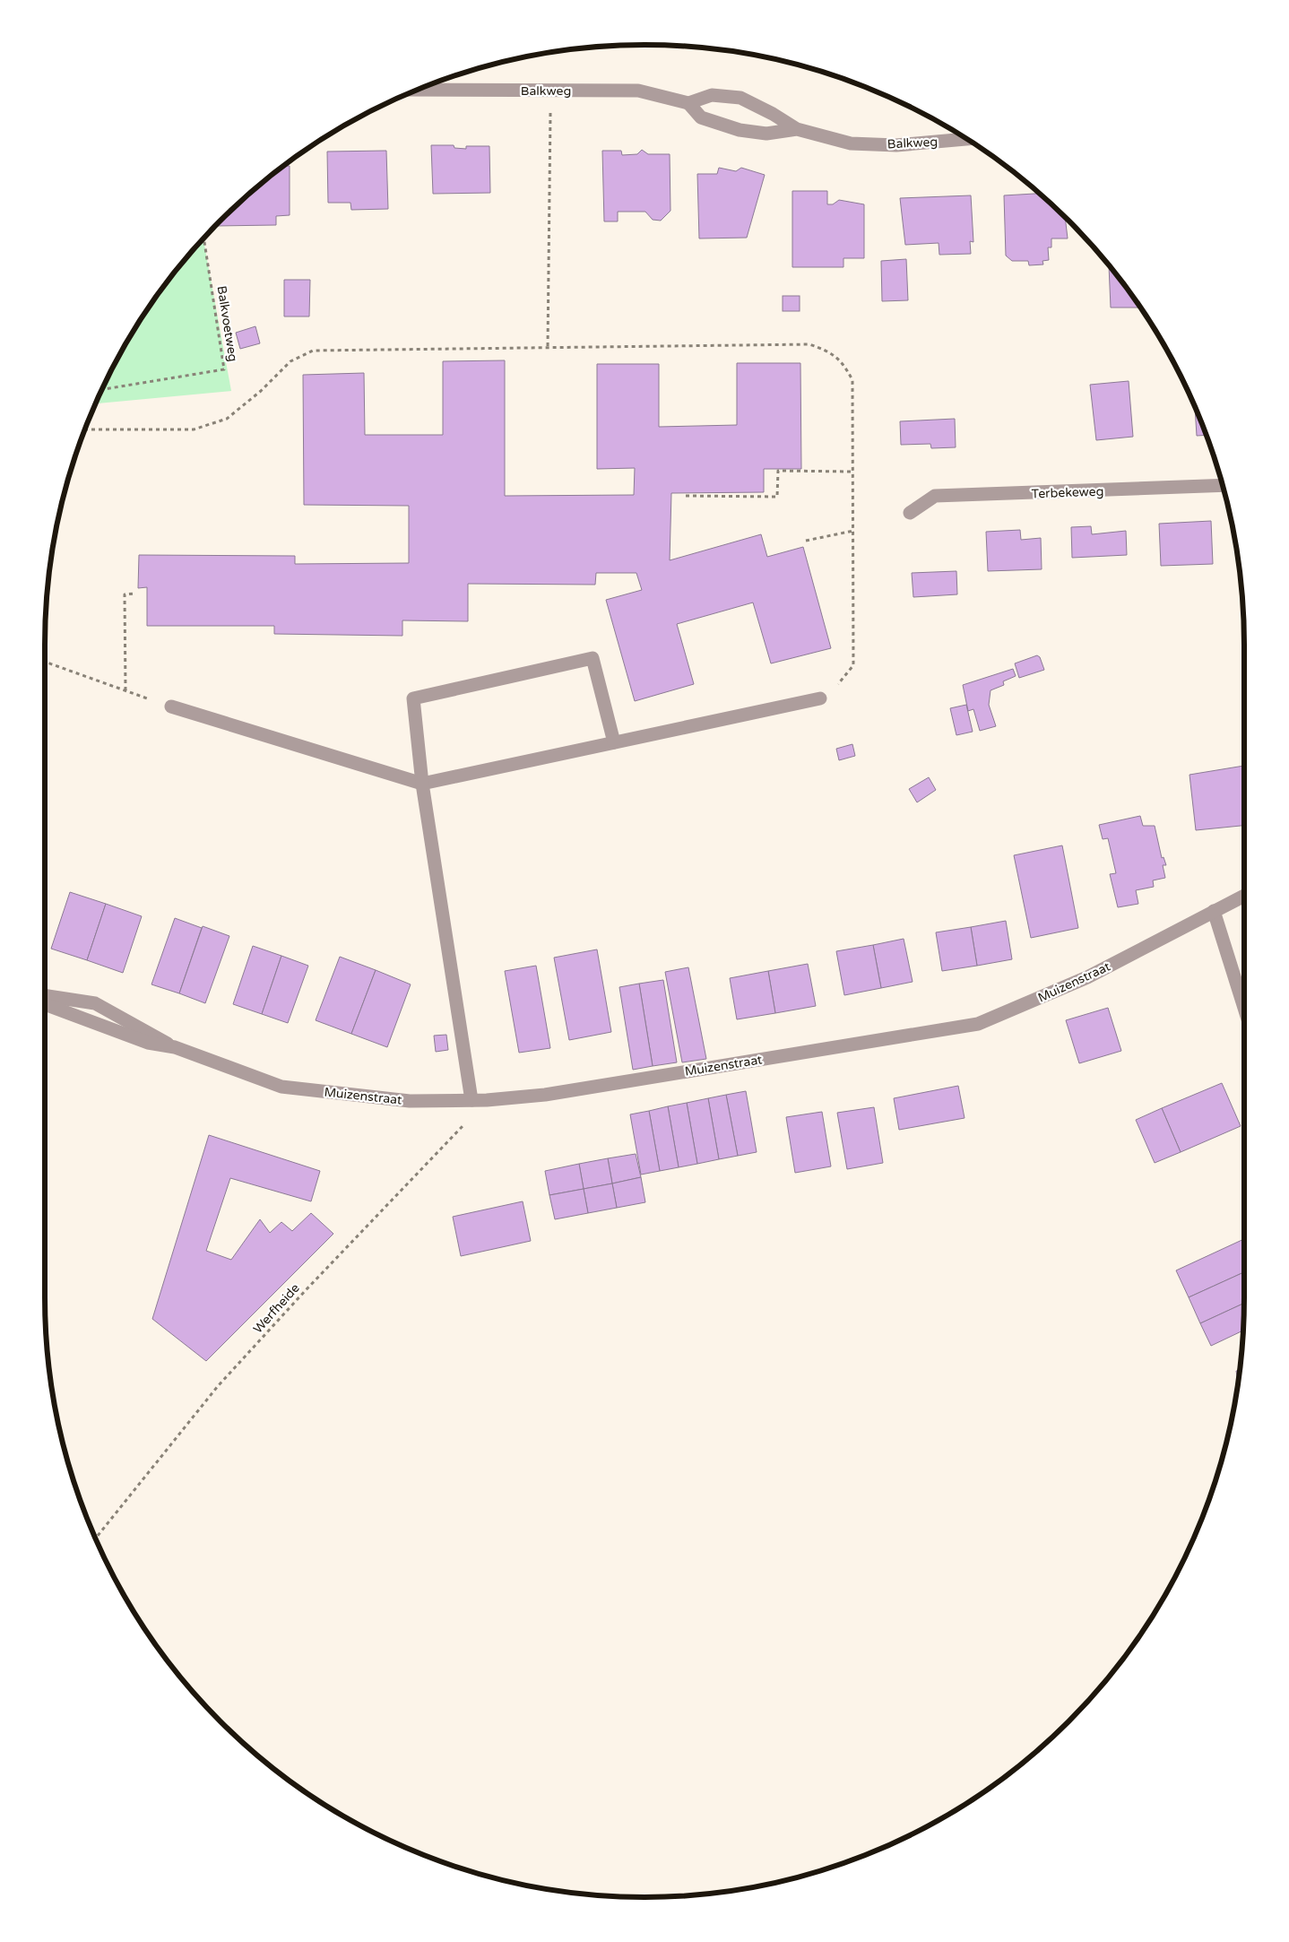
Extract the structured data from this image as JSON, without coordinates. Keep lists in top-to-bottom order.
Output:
{
  "streets": {
    "street": ["Balkweg", "Terbekeweg", "Muizenstraat"],
    "path": ["Balkvoetweg", "Werfheide"]
  },
  "crossings": [
    ["Muizenstraat", "Werfheide"]
  ]
}
